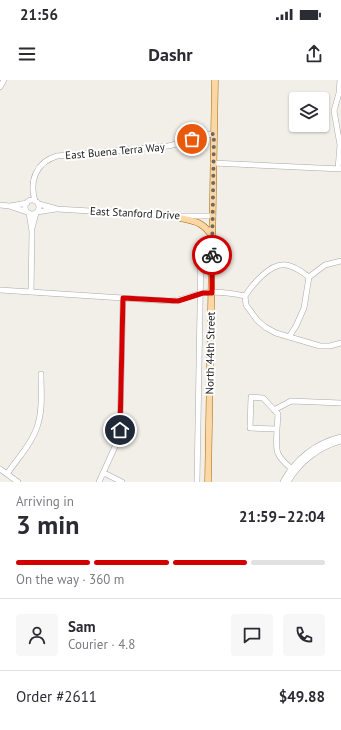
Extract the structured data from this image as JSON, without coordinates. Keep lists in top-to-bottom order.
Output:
{
  "streets": {
    "main road": ["North 44th Street"],
    "street": ["East Buena Terra Way", "East Stanford Drive"]
  },
  "crossings": [
    ["East Buena Terra Way", "North 44th Street"],
    ["East Stanford Drive", "North 44th Street"]
  ],
  "page": {
    "status": "21:56",
    "header": "Dashr",
    "heading": ["3 min", "Arriving in", "21:59–22:04"],
    "panel": [
      "Sam",
      "Courier · 4.8",
      "Order #2611",
      "$49.88"
    ],
    "bar": "On the way · 360 m"
  }
}
